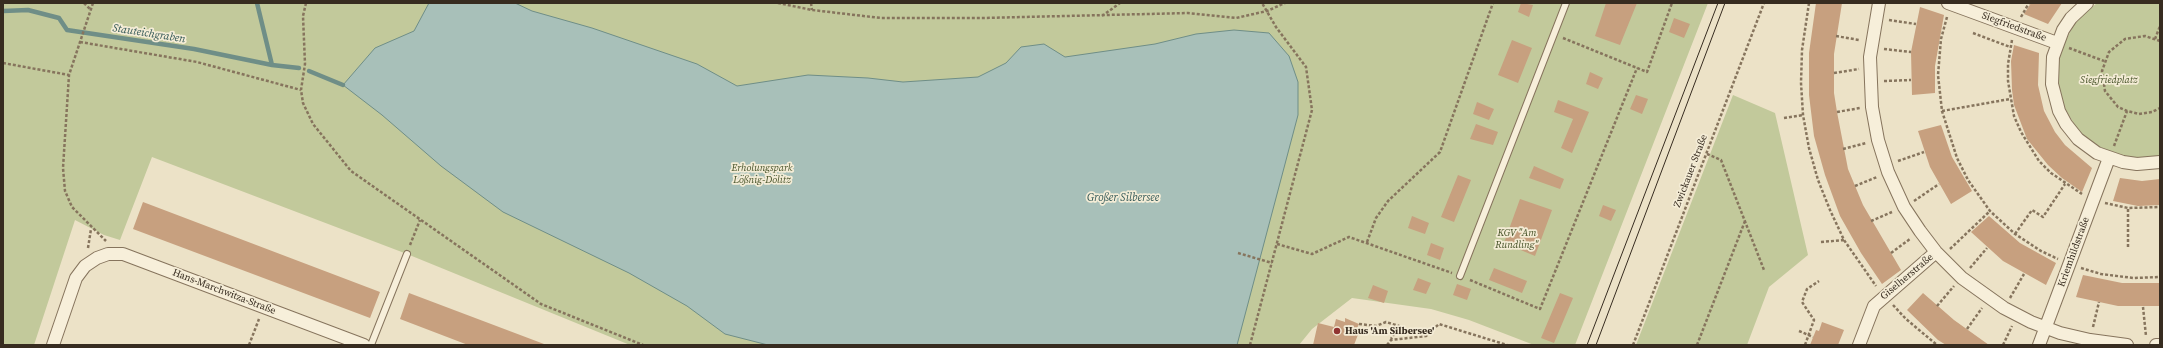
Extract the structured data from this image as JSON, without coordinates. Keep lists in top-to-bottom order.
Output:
{
  "streets": {
    "street": [
      "Siegfriedstraße",
      "Kriemhildstraße",
      "Giselherstraße",
      "Hans-Marchwitza-Straße"
    ],
    "path": ["Zwickauer Straße"]
  },
  "water": ["Stauteichgraben", "Großer Silbersee"],
  "parks": ["Siegfriedplatz", "Erholungspark Lößnig-Dölitz", "KGV \"Am Rundling\""],
  "places": ["Haus 'Am Silbersee'"]
}
